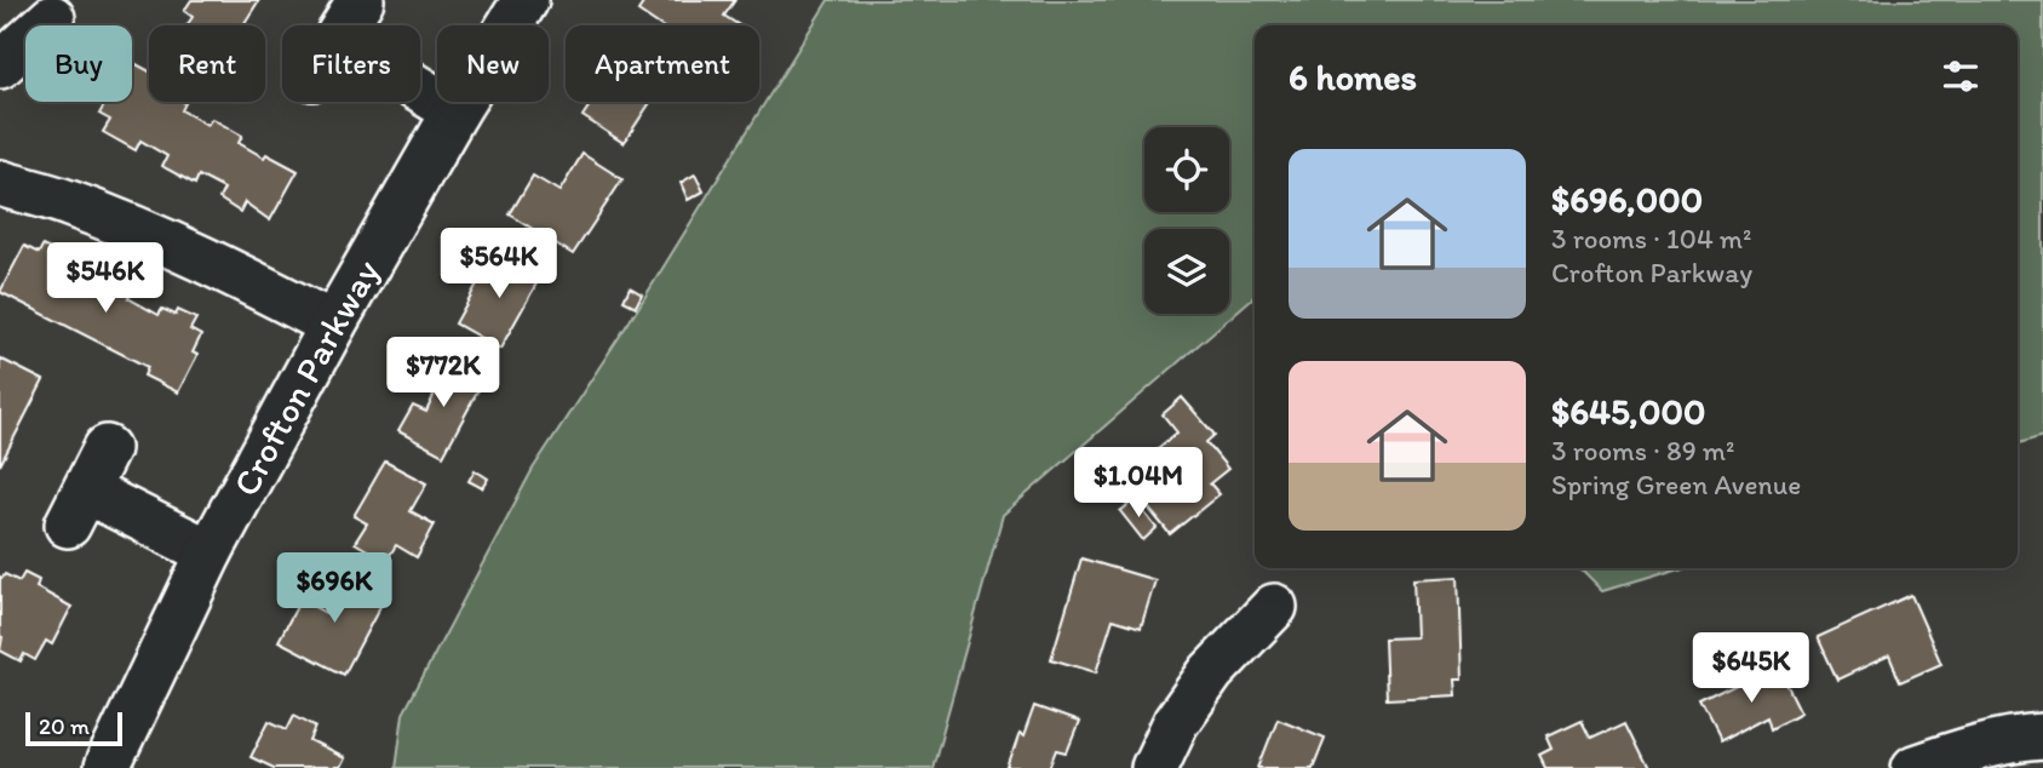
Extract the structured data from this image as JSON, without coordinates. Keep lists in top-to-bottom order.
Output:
{
  "streets": {
    "street": ["Crofton Parkway"]
  },
  "scale_bar": "20 m",
  "page": {
    "chip": [
      "Buy",
      "Rent",
      "Filters",
      "New",
      "Apartment"
    ],
    "heading": "6 homes",
    "list": [
      {
        "name": "$696,000",
        "note": "3 rooms · 104 m² · Crofton Parkway"
      },
      {
        "name": "$645,000",
        "note": "3 rooms · 89 m² · Spring Green Avenue"
      }
    ],
    "price": [
      "$564K",
      "$546K",
      "$772K",
      "$1.04M",
      "$696K",
      "$645K"
    ],
    "scale": "20 m"
  }
}
